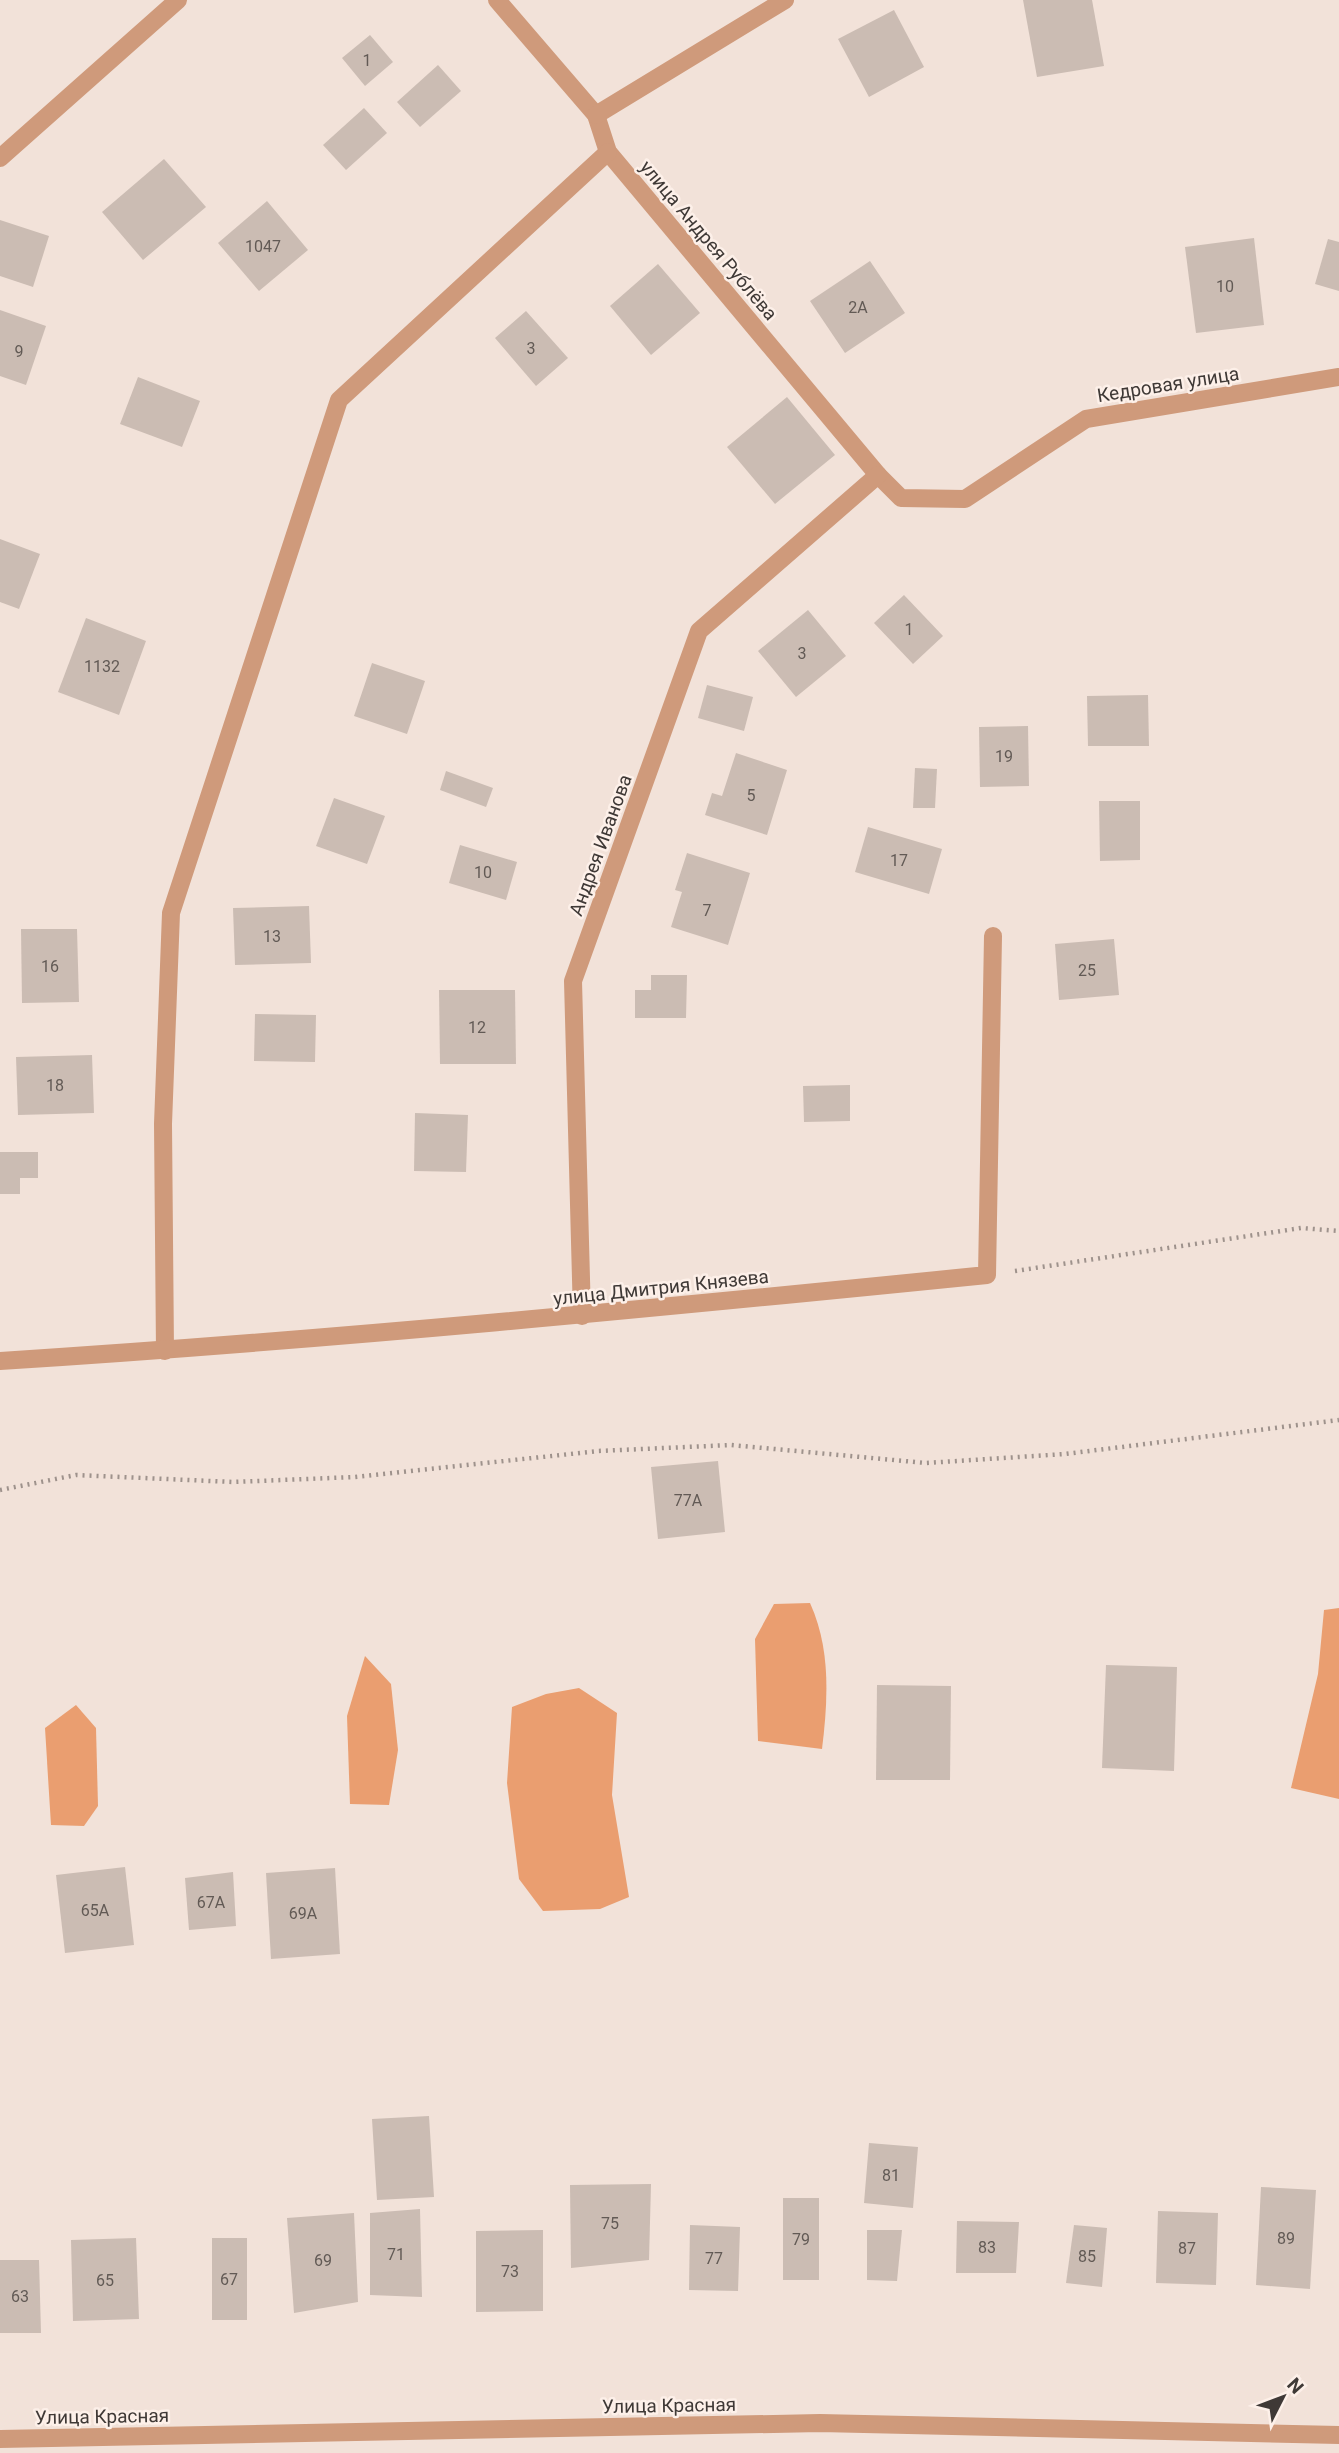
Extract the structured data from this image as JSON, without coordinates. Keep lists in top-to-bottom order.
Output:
{
  "streets": {
    "street": [
      "улица Андрея Рублёва",
      "Кедровая улица",
      "Андрея Иванова",
      "улица Дмитрия Князева",
      "Улица Красная"
    ]
  },
  "crossings": [
    ["улица Андрея Рублёва", "Кедровая улица"],
    ["улица Андрея Рублёва", "Андрея Иванова"],
    ["Андрея Иванова", "улица Дмитрия Князева"]
  ],
  "house_numbers": [
    "1",
    "1047",
    "10",
    "2А",
    "3",
    "9",
    "1",
    "3",
    "1132",
    "19",
    "5",
    "17",
    "10",
    "7",
    "13",
    "16",
    "25",
    "12",
    "18",
    "77А",
    "67А",
    "65А",
    "69А",
    "81",
    "75",
    "89",
    "79",
    "83",
    "87",
    "71",
    "85",
    "77",
    "69",
    "73",
    "67",
    "65",
    "63"
  ],
  "north": "top right"
}
